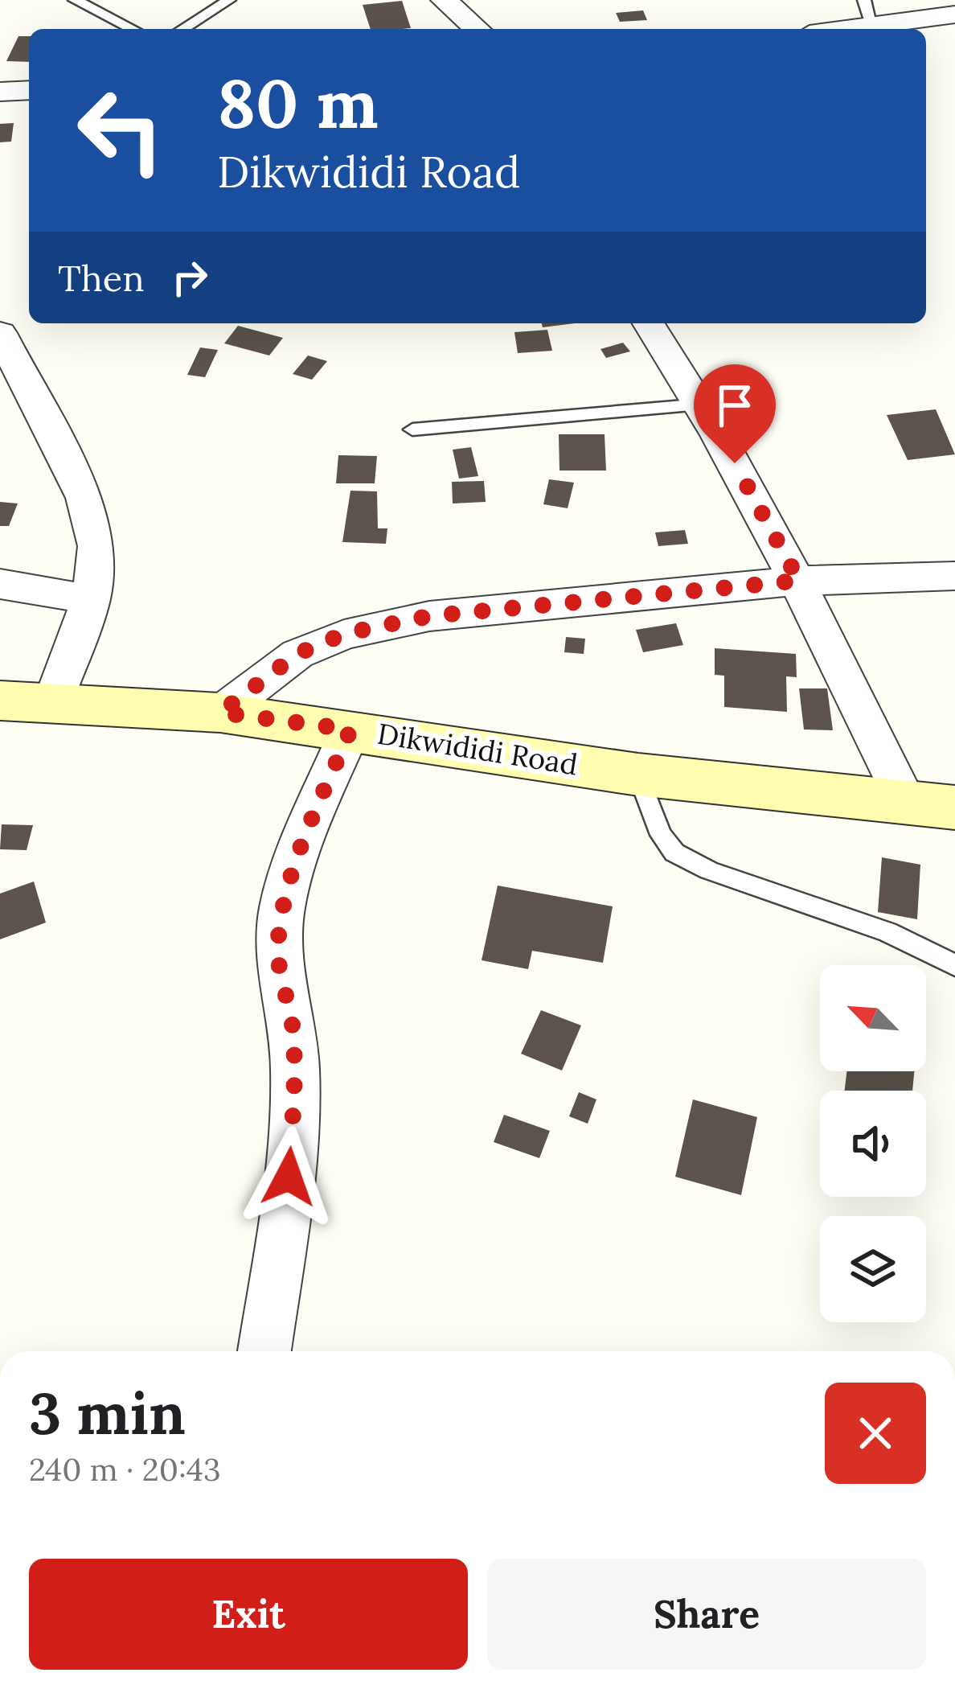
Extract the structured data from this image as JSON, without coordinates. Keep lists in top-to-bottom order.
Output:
{
  "streets": {
    "street": ["Dikwididi Road"]
  },
  "north": "top left",
  "page": {
    "turn": ["80 m", "Dikwididi Road"],
    "then": "Then",
    "heading": ["3 min", "240 m · 20:43"],
    "buttons": ["Exit", "Share"]
  }
}
